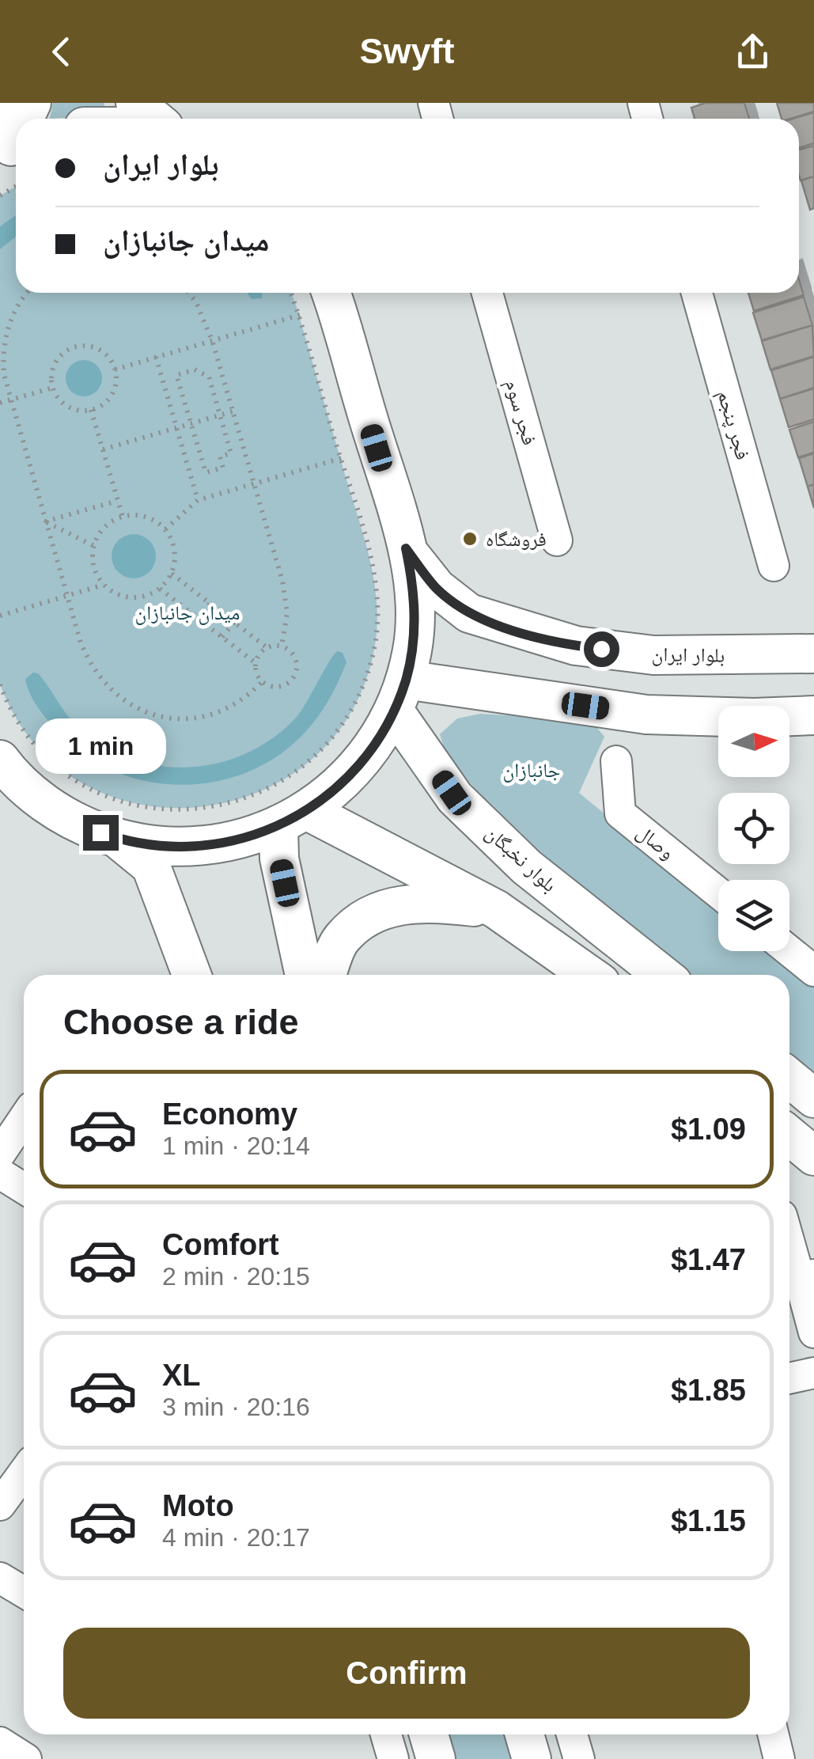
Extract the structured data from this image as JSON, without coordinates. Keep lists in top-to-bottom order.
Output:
{
  "streets": {
    "main road": ["بلوار ایران", "بلوار نخبگان"],
    "street": ["فجر سوم", "فجر پنجم", "وصال"]
  },
  "parks": ["میدان جانبازان", "جانبازان"],
  "places": ["فروشگاه"],
  "north": "right",
  "page": {
    "header": "Swyft",
    "banner": ["بلوار ایران", "میدان جانبازان"],
    "bubble": "1 min",
    "heading": "Choose a ride",
    "list": [
      {
        "name": "Economy",
        "note": "1 min · 20:14",
        "value": "$1.09"
      },
      {
        "name": "Comfort",
        "note": "2 min · 20:15",
        "value": "$1.47"
      },
      {
        "name": "XL",
        "note": "3 min · 20:16",
        "value": "$1.85"
      },
      {
        "name": "Moto",
        "note": "4 min · 20:17",
        "value": "$1.15"
      }
    ],
    "buttons": "Confirm"
  }
}
